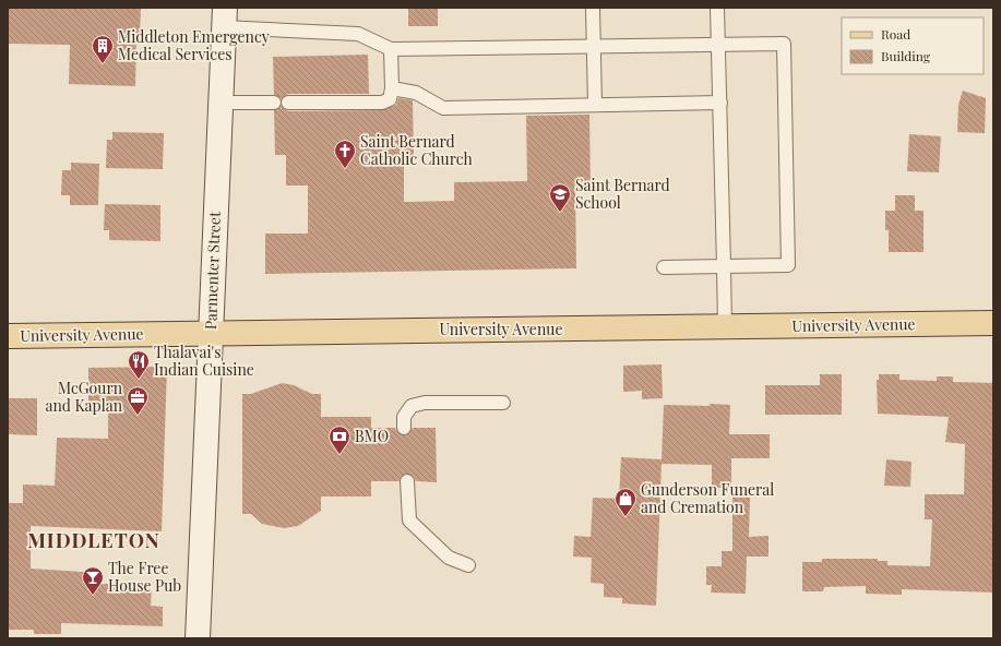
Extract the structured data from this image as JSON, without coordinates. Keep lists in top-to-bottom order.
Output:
{
  "streets": {
    "main road": ["University Avenue"],
    "street": ["Parmenter Street"]
  },
  "crossings": [
    ["Parmenter Street", "University Avenue"]
  ],
  "districts": ["MIDDLETON"],
  "places": {
    "building": ["Middleton Emergency Medical Services"],
    "church": ["Saint Bernard Catholic Church"],
    "school or university": ["Saint Bernard School"],
    "restaurant": ["Thalavai's Indian Cuisine"],
    "office": ["McGourn and Kaplan"],
    "bank": ["BMO"],
    "shop": ["Gunderson Funeral and Cremation"],
    "bar": ["The Free House Pub"]
  },
  "legend": ["Road", "Building"]
}
